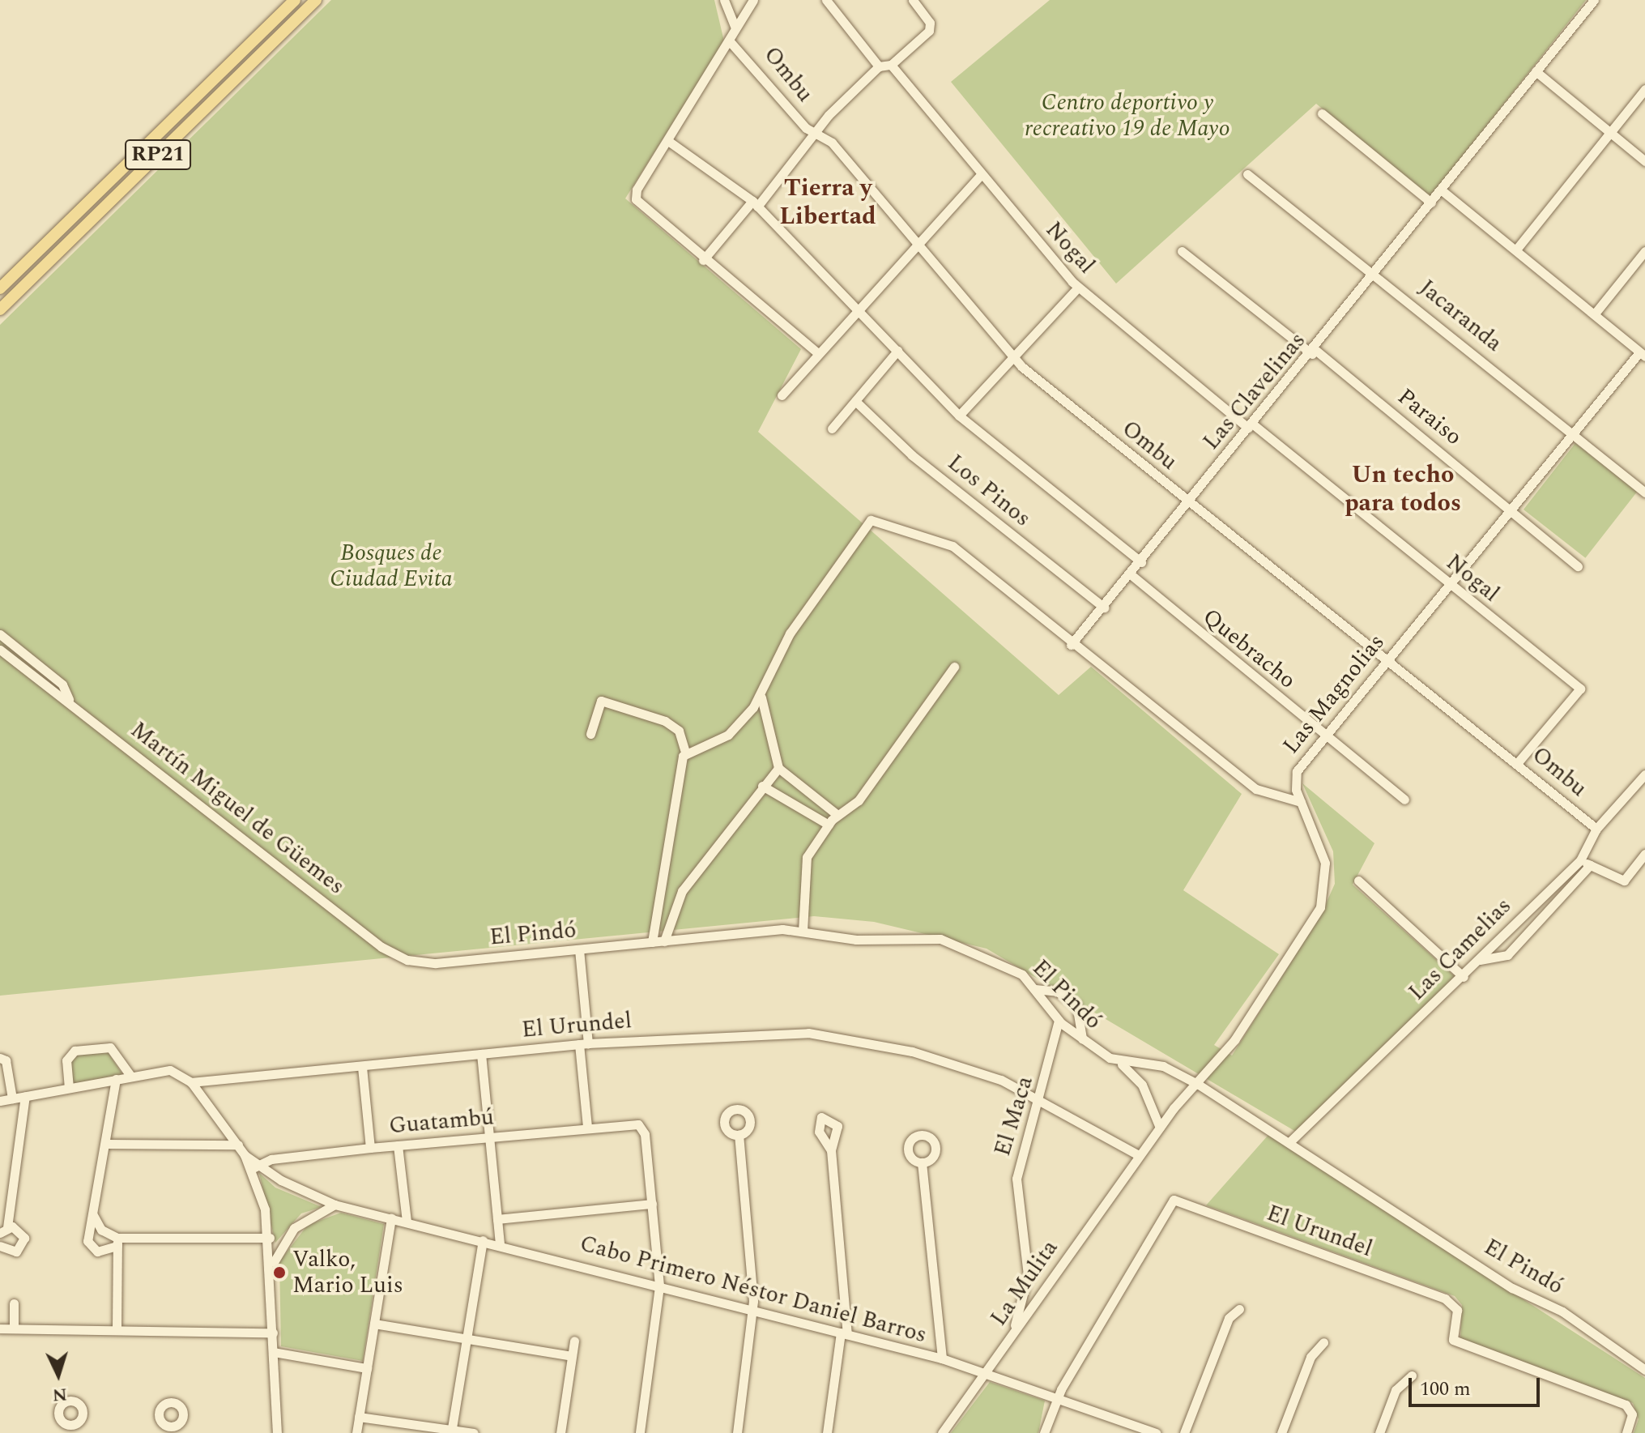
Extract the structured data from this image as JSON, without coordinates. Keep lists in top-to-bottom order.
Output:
{
  "streets": {
    "main road": ["RP21"],
    "street": [
      "Ombu",
      "Nogal",
      "Jacaranda",
      "Las Clavelinas",
      "Paraiso",
      "Los Pinos",
      "Quebracho",
      "Las Magnolias",
      "Martín Miguel de Güemes",
      "El Pindó",
      "Las Camelias",
      "El Urundel",
      "El Maca",
      "Guatambú",
      "La Mulita",
      "Cabo Primero Néstor Daniel Barros"
    ]
  },
  "crossings": [
    ["Ombu", "Nogal"],
    ["Ombu", "Las Clavelinas"],
    ["Ombu", "Las Magnolias"],
    ["Ombu", "Las Camelias"],
    ["Nogal", "Las Clavelinas"],
    ["Nogal", "Las Magnolias"],
    ["Jacaranda", "Las Clavelinas"],
    ["Jacaranda", "Las Magnolias"],
    ["Las Clavelinas", "Paraiso"],
    ["Las Clavelinas", "Los Pinos"],
    ["Las Clavelinas", "Quebracho"],
    ["Paraiso", "Las Magnolias"],
    ["Quebracho", "Las Magnolias"],
    ["Las Magnolias", "El Pindó"],
    ["Las Magnolias", "El Urundel"],
    ["Las Magnolias", "La Mulita"],
    ["Martín Miguel de Güemes", "El Pindó"],
    ["El Pindó", "Las Camelias"],
    ["El Pindó", "El Maca"],
    ["El Urundel", "El Maca"],
    ["El Urundel", "La Mulita"],
    ["El Urundel", "Cabo Primero Néstor Daniel Barros"],
    ["El Maca", "La Mulita"],
    ["Guatambú", "Cabo Primero Néstor Daniel Barros"],
    ["La Mulita", "Cabo Primero Néstor Daniel Barros"]
  ],
  "districts": ["Tierra y Libertad", "Un techo para todos"],
  "parks": ["Centro deportivo y recreativo 19 de Mayo", "Bosques de Ciudad Evita"],
  "places": ["Valko, Mario Luis"],
  "scale_bar": "100 m",
  "north": "bottom"
}
